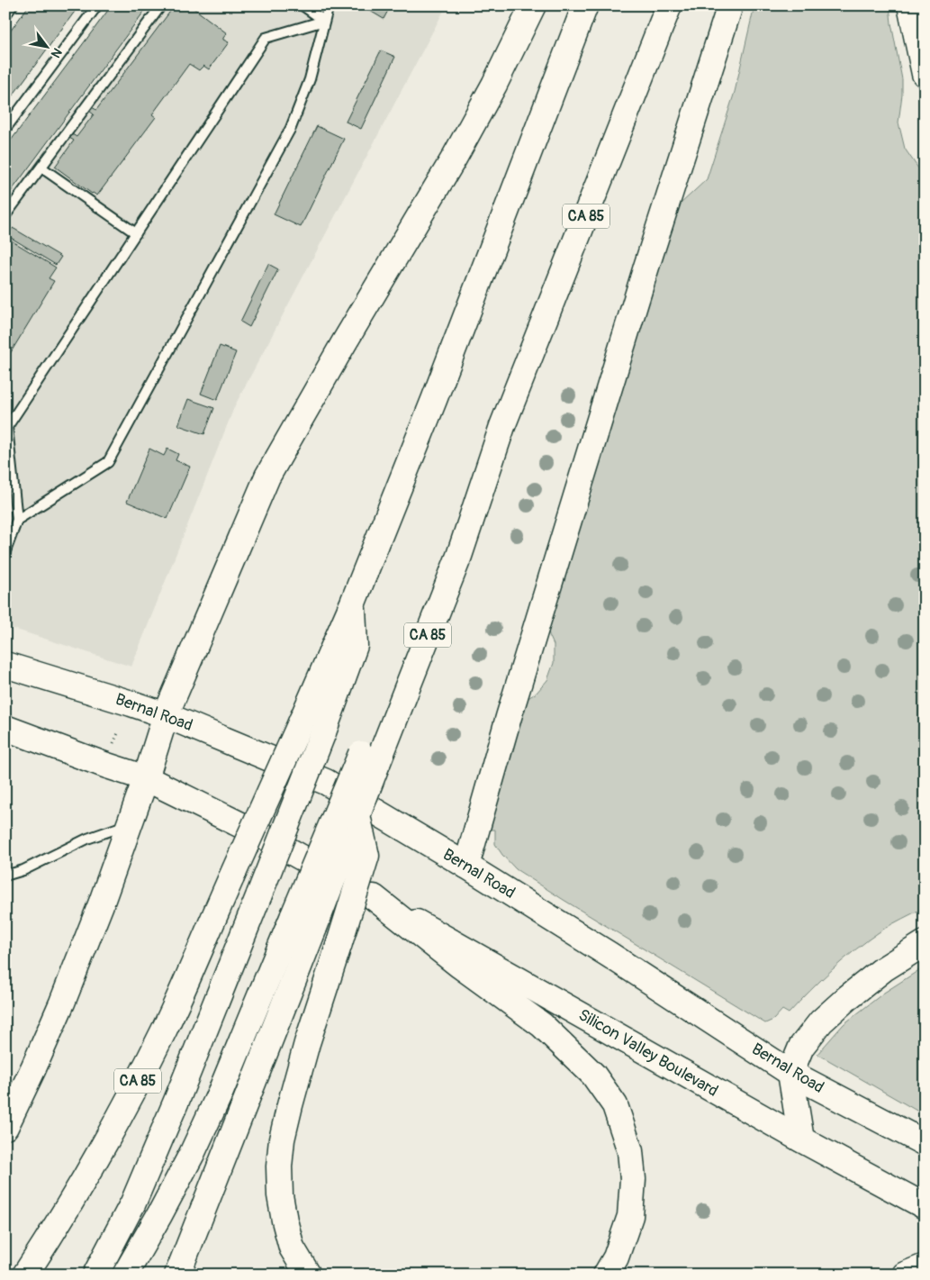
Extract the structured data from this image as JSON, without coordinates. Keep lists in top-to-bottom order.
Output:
{
  "streets": {
    "main road": ["CA 85", "Bernal Road", "Silicon Valley Boulevard"]
  },
  "north": "bottom right"
}
